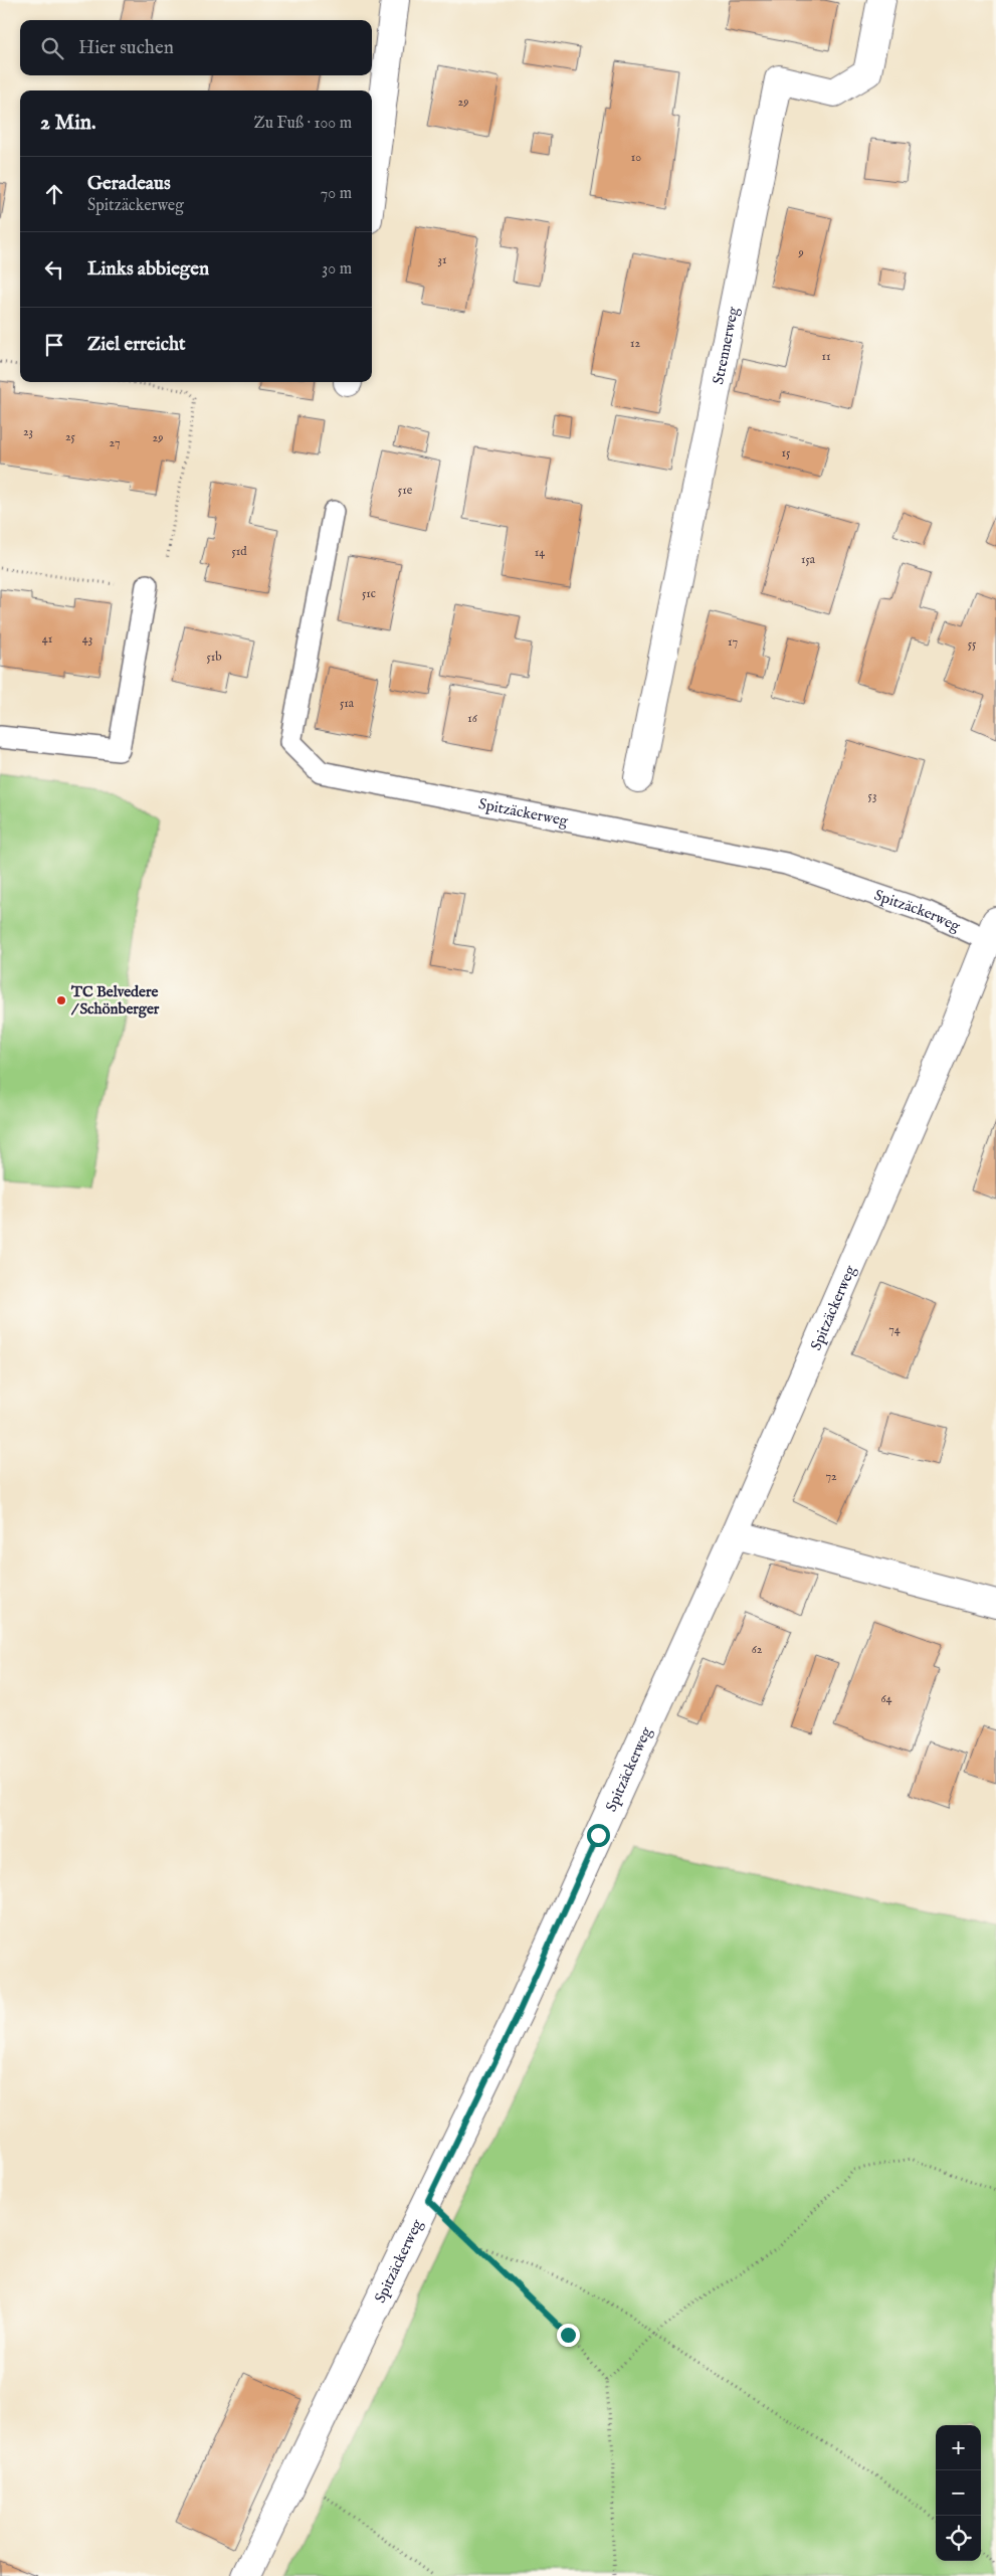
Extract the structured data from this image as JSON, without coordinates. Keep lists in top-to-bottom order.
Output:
{
  "streets": {
    "street": ["Strennerweg", "Spitzäckerweg"]
  },
  "places": ["TC Belvedere / Schönberger"],
  "house_numbers": [
    "29",
    "10",
    "9",
    "31",
    "12",
    "11",
    "23",
    "25",
    "29",
    "27",
    "15",
    "51e",
    "51d",
    "14",
    "15a",
    "51c",
    "41",
    "43",
    "17",
    "55",
    "51b",
    "51a",
    "16",
    "53",
    "74",
    "72",
    "62",
    "64"
  ],
  "page": {
    "search": "Hier suchen",
    "heading": ["2 Min.", "Zu Fuß · 100 m"],
    "list": [
      ["Geradeaus", "Spitzäckerweg", "70 m"],
      ["Links abbiegen", "30 m"],
      "Ziel erreicht"
    ],
    "map_buttons": ["+", "−"]
  }
}
